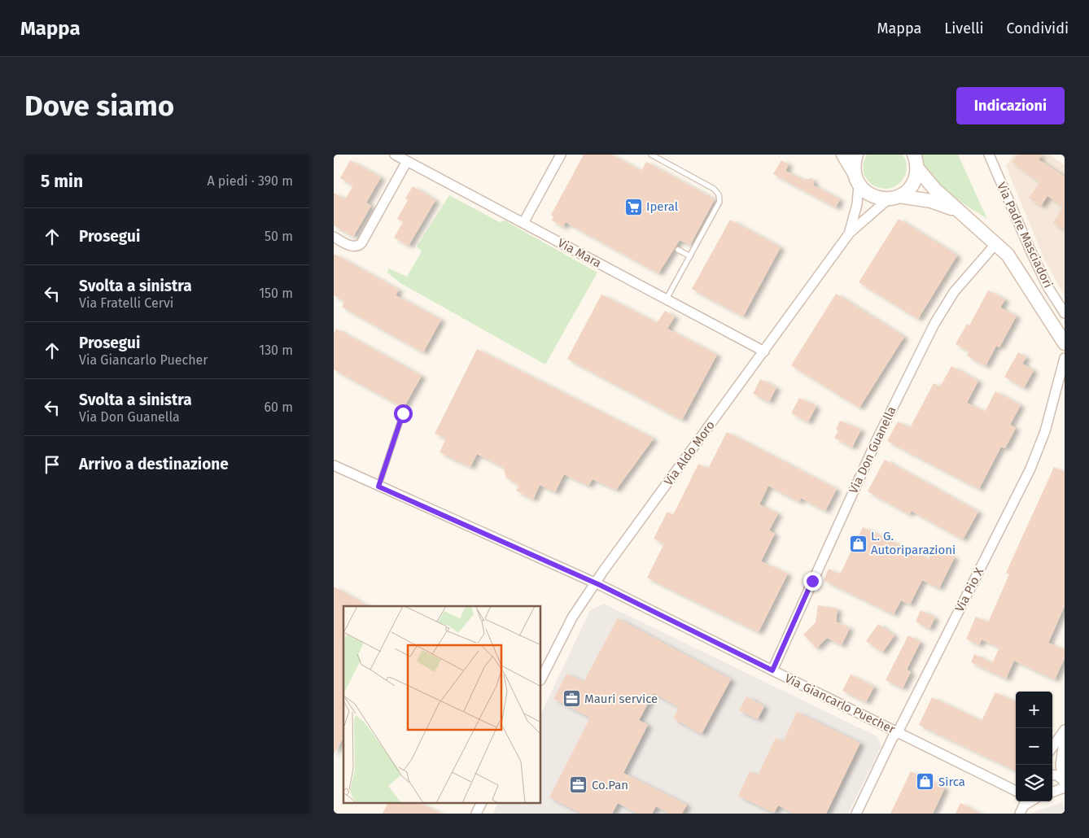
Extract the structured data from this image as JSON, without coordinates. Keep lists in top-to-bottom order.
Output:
{
  "streets": {
    "street": [
      "Via Padre Masciadori",
      "Via Mara",
      "Via Don Guanella",
      "Via Aldo Moro",
      "Via Pio X",
      "Via Giancarlo Puecher"
    ]
  },
  "crossings": [
    ["Via Mara", "Via Aldo Moro"],
    ["Via Don Guanella", "Via Giancarlo Puecher"],
    ["Via Aldo Moro", "Via Giancarlo Puecher"],
    ["Via Pio X", "Via Giancarlo Puecher"]
  ],
  "places": {
    "supermarket": ["Iperal"],
    "shop": ["L. G. Autoriparazioni", "Sirca"],
    "office": ["Mauri service", "Co.Pan"]
  },
  "page": {
    "header": "Mappa",
    "nav": ["Mappa", "Livelli", "Condividi"],
    "buttons": "Indicazioni",
    "title": "Dove siamo",
    "heading": ["5 min", "A piedi · 390 m"],
    "list": [
      ["Prosegui", "50 m"],
      ["Svolta a sinistra", "Via Fratelli Cervi", "150 m"],
      ["Prosegui", "Via Giancarlo Puecher", "130 m"],
      ["Svolta a sinistra", "Via Don Guanella", "60 m"],
      "Arrivo a destinazione"
    ],
    "map_buttons": ["+", "−"]
  }
}
